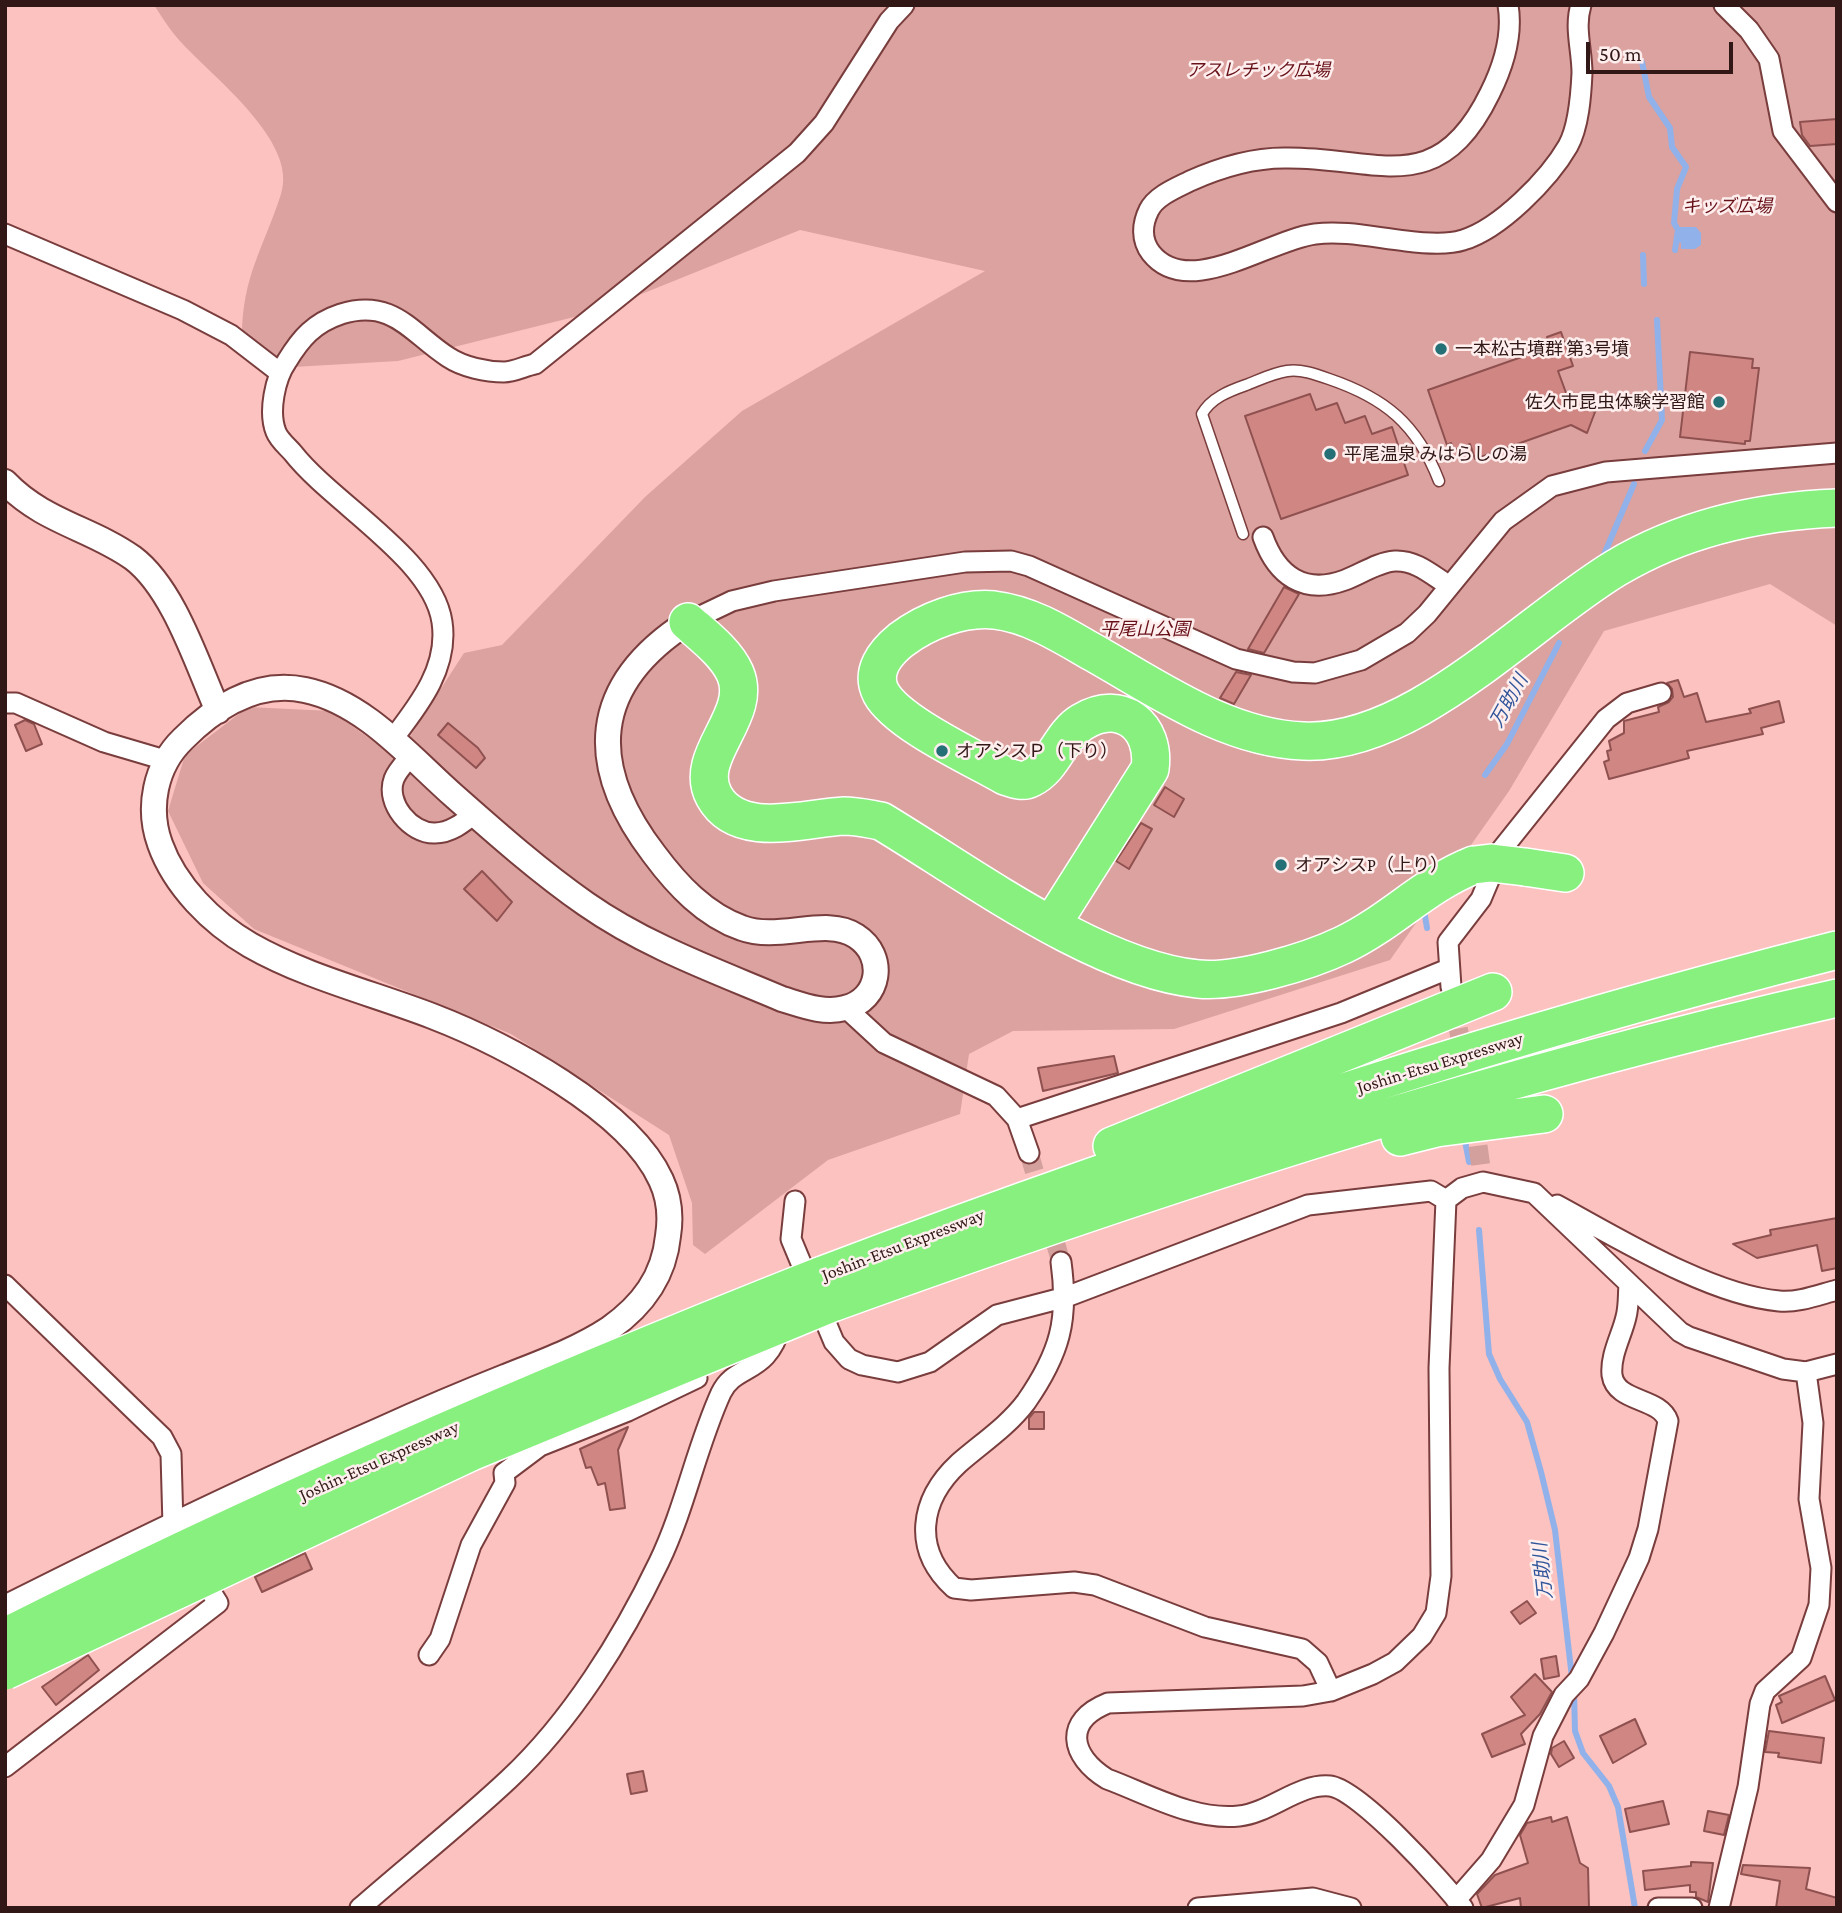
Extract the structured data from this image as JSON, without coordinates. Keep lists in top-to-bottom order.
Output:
{
  "streets": {
    "highway": ["Joshin-Etsu Expressway"]
  },
  "water": ["万助川"],
  "parks": ["アスレチック広場", "キッズ広場", "平尾山公園"],
  "places": [
    "一本松古墳群 第3号墳",
    "佐久市昆虫体験学習館",
    "平尾温泉 みはらしの湯",
    "オアシスＰ（下り）",
    "オアシスP（上り）"
  ],
  "scale_bar": "50 m"
}
